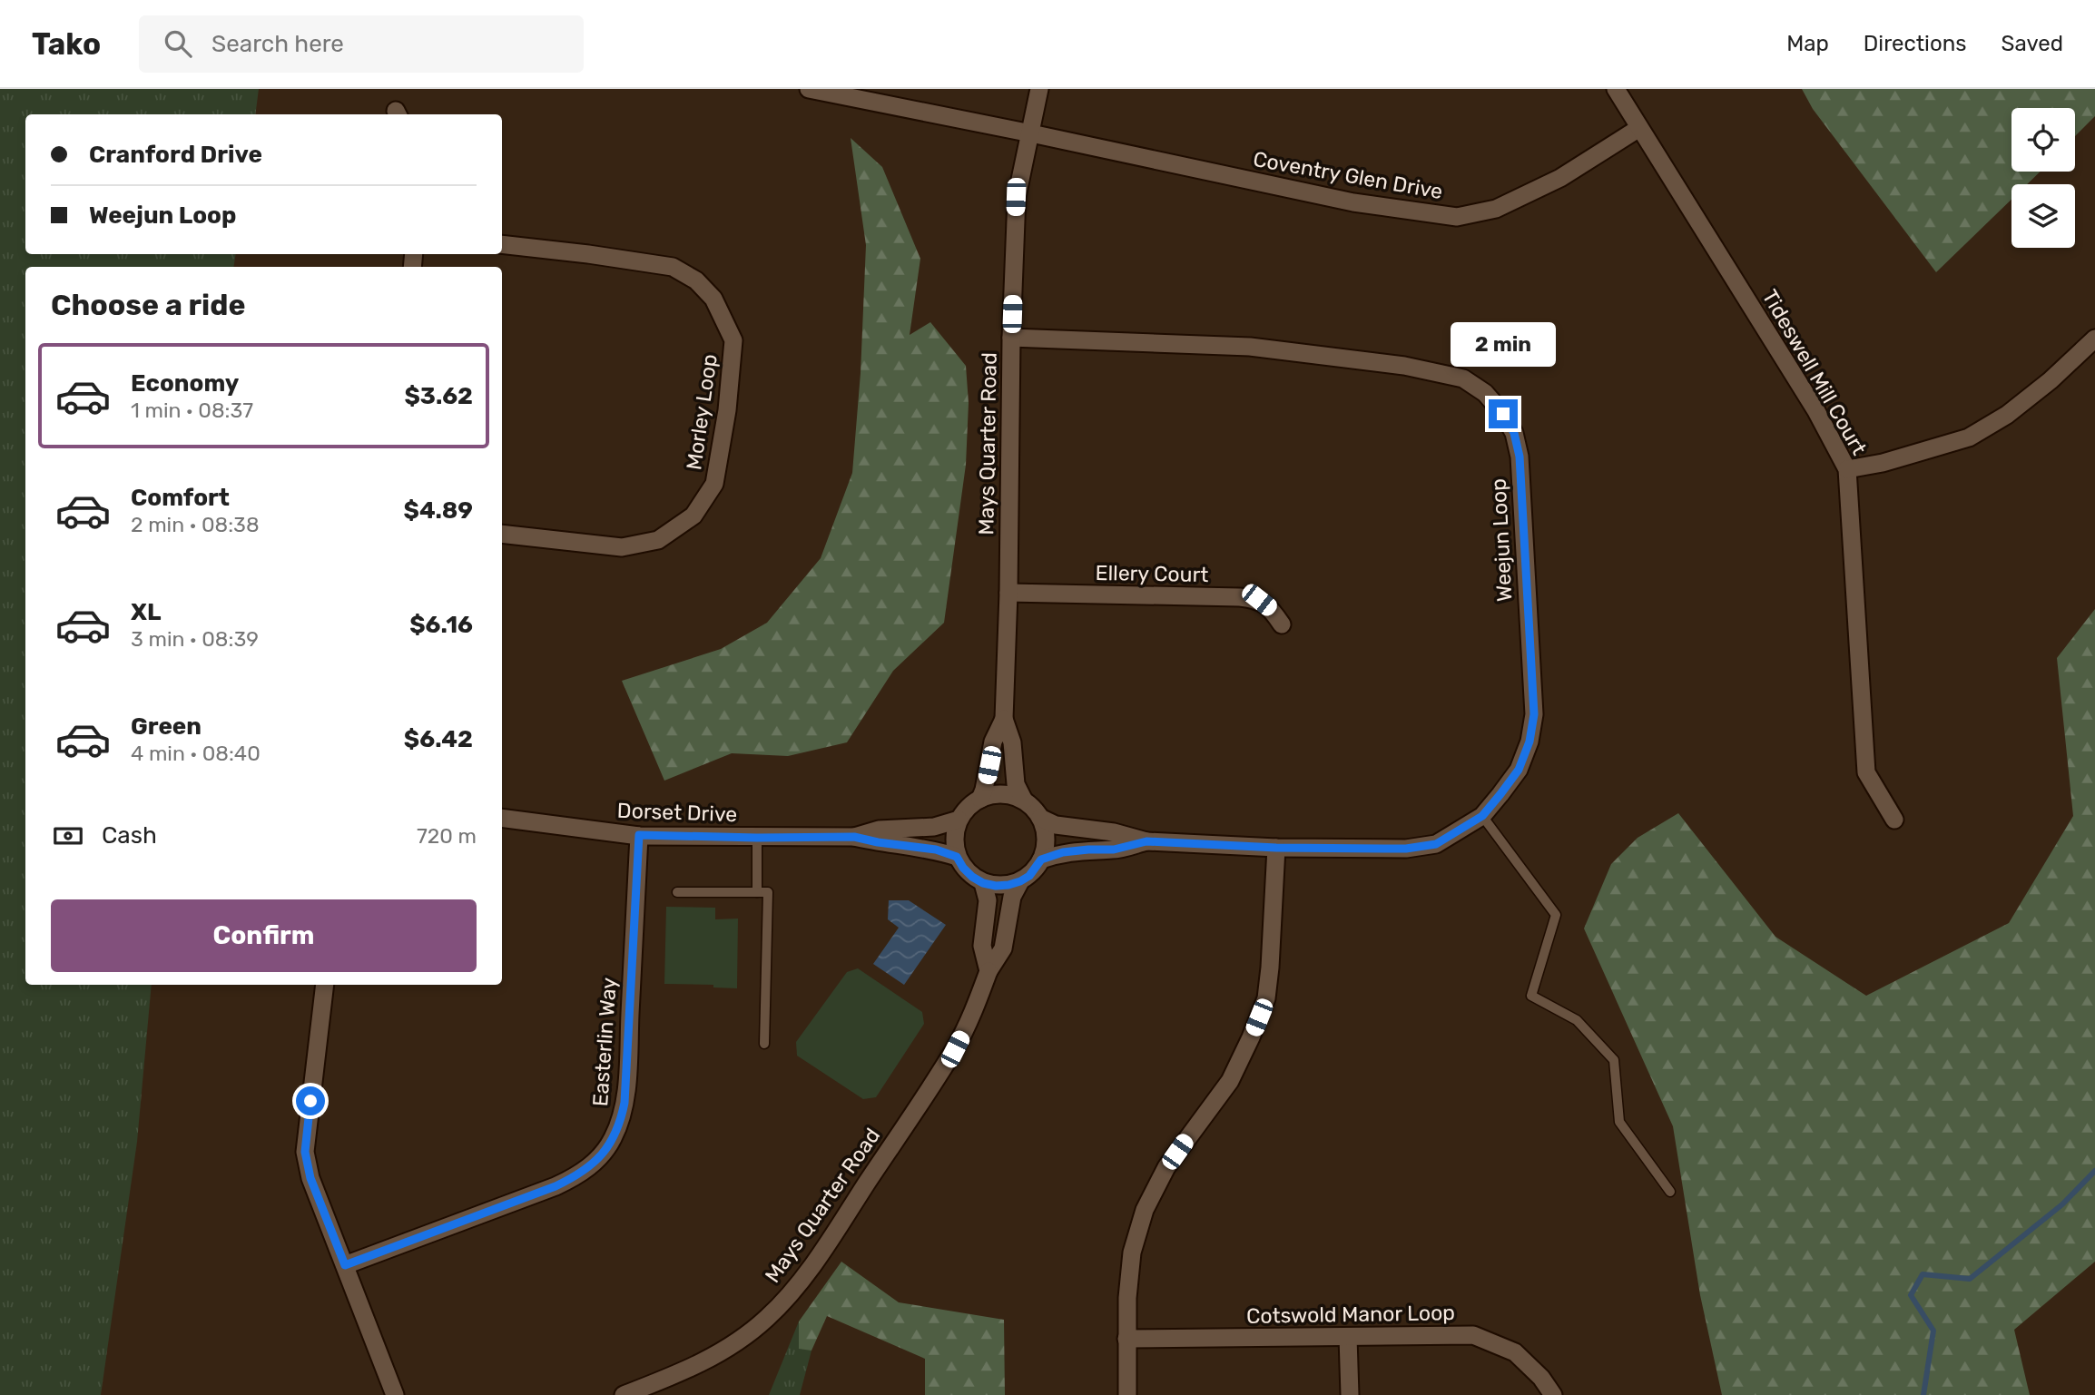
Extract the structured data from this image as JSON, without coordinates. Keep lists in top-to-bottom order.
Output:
{
  "streets": {
    "street": [
      "Coventry Glen Drive",
      "Tideswell Mill Court",
      "Morley Loop",
      "Mays Quarter Road",
      "Weejun Loop",
      "Ellery Court",
      "Dorset Drive",
      "Easterlin Way",
      "Cotswold Manor Loop"
    ]
  },
  "crossings": [
    ["Coventry Glen Drive", "Tideswell Mill Court"],
    ["Coventry Glen Drive", "Mays Quarter Road"],
    ["Mays Quarter Road", "Weejun Loop"],
    ["Mays Quarter Road", "Ellery Court"],
    ["Mays Quarter Road", "Dorset Drive"],
    ["Weejun Loop", "Dorset Drive"],
    ["Dorset Drive", "Easterlin Way"]
  ],
  "page": {
    "header": "Tako",
    "search": "Search here",
    "nav": ["Map", "Directions", "Saved"],
    "banner": ["Cranford Drive", "Weejun Loop"],
    "heading": "Choose a ride",
    "bubble": "2 min",
    "list": [
      {
        "name": "Economy",
        "note": "1 min · 08:37",
        "value": "$3.62"
      },
      {
        "name": "Comfort",
        "note": "2 min · 08:38",
        "value": "$4.89"
      },
      {
        "name": "XL",
        "note": "3 min · 08:39",
        "value": "$6.16"
      },
      {
        "name": "Green",
        "note": "4 min · 08:40",
        "value": "$6.42"
      }
    ],
    "pay": ["Cash", "720 m"],
    "buttons": "Confirm"
  }
}
